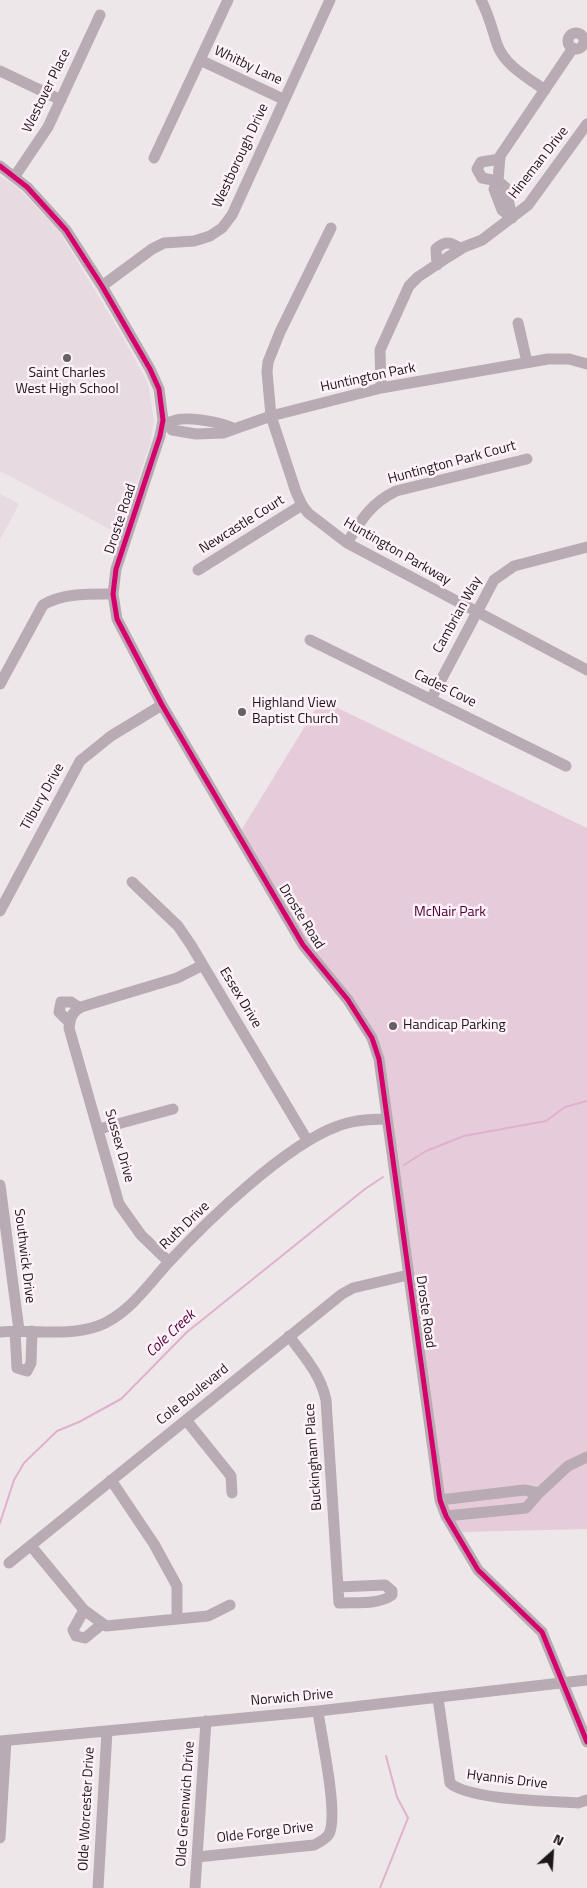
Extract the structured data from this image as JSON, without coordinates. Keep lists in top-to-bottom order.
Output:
{
  "streets": {
    "street": [
      "Whitby Lane",
      "Westover Place",
      "Westborough Drive",
      "Hineman Drive",
      "Huntington Park",
      "Huntington Park Court",
      "Droste Road",
      "Newcastle Court",
      "Huntington Parkway",
      "Cambrian Way",
      "Cades Cove",
      "Tilbury Drive",
      "Essex Drive",
      "Sussex Drive",
      "Ruth Drive",
      "Southwick Drive",
      "Cole Boulevard",
      "Buckingham Place",
      "Norwich Drive",
      "Hyannis Drive",
      "Olde Greenwich Drive",
      "Olde Worcester Drive",
      "Olde Forge Drive"
    ]
  },
  "crossings": [
    ["Whitby Lane", "Westborough Drive"],
    ["Westover Place", "Droste Road"],
    ["Westborough Drive", "Droste Road"],
    ["Hineman Drive", "Huntington Park"],
    ["Huntington Park", "Droste Road"],
    ["Huntington Park", "Huntington Parkway"],
    ["Huntington Park Court", "Huntington Parkway"],
    ["Droste Road", "Tilbury Drive"],
    ["Droste Road", "Ruth Drive"],
    ["Droste Road", "Cole Boulevard"],
    ["Droste Road", "Norwich Drive"],
    ["Newcastle Court", "Huntington Parkway"],
    ["Huntington Parkway", "Cambrian Way"],
    ["Cambrian Way", "Cades Cove"],
    ["Essex Drive", "Sussex Drive"],
    ["Essex Drive", "Ruth Drive"],
    ["Sussex Drive", "Ruth Drive"],
    ["Ruth Drive", "Southwick Drive"],
    ["Cole Boulevard", "Buckingham Place"],
    ["Norwich Drive", "Hyannis Drive"],
    ["Norwich Drive", "Olde Greenwich Drive"],
    ["Norwich Drive", "Olde Worcester Drive"],
    ["Norwich Drive", "Olde Forge Drive"],
    ["Olde Greenwich Drive", "Olde Forge Drive"]
  ],
  "water": ["Cole Creek"],
  "parks": ["McNair Park"],
  "places": ["Saint Charles West High School", "Highland View Baptist Church", "Handicap Parking"],
  "north": "top right"
}
